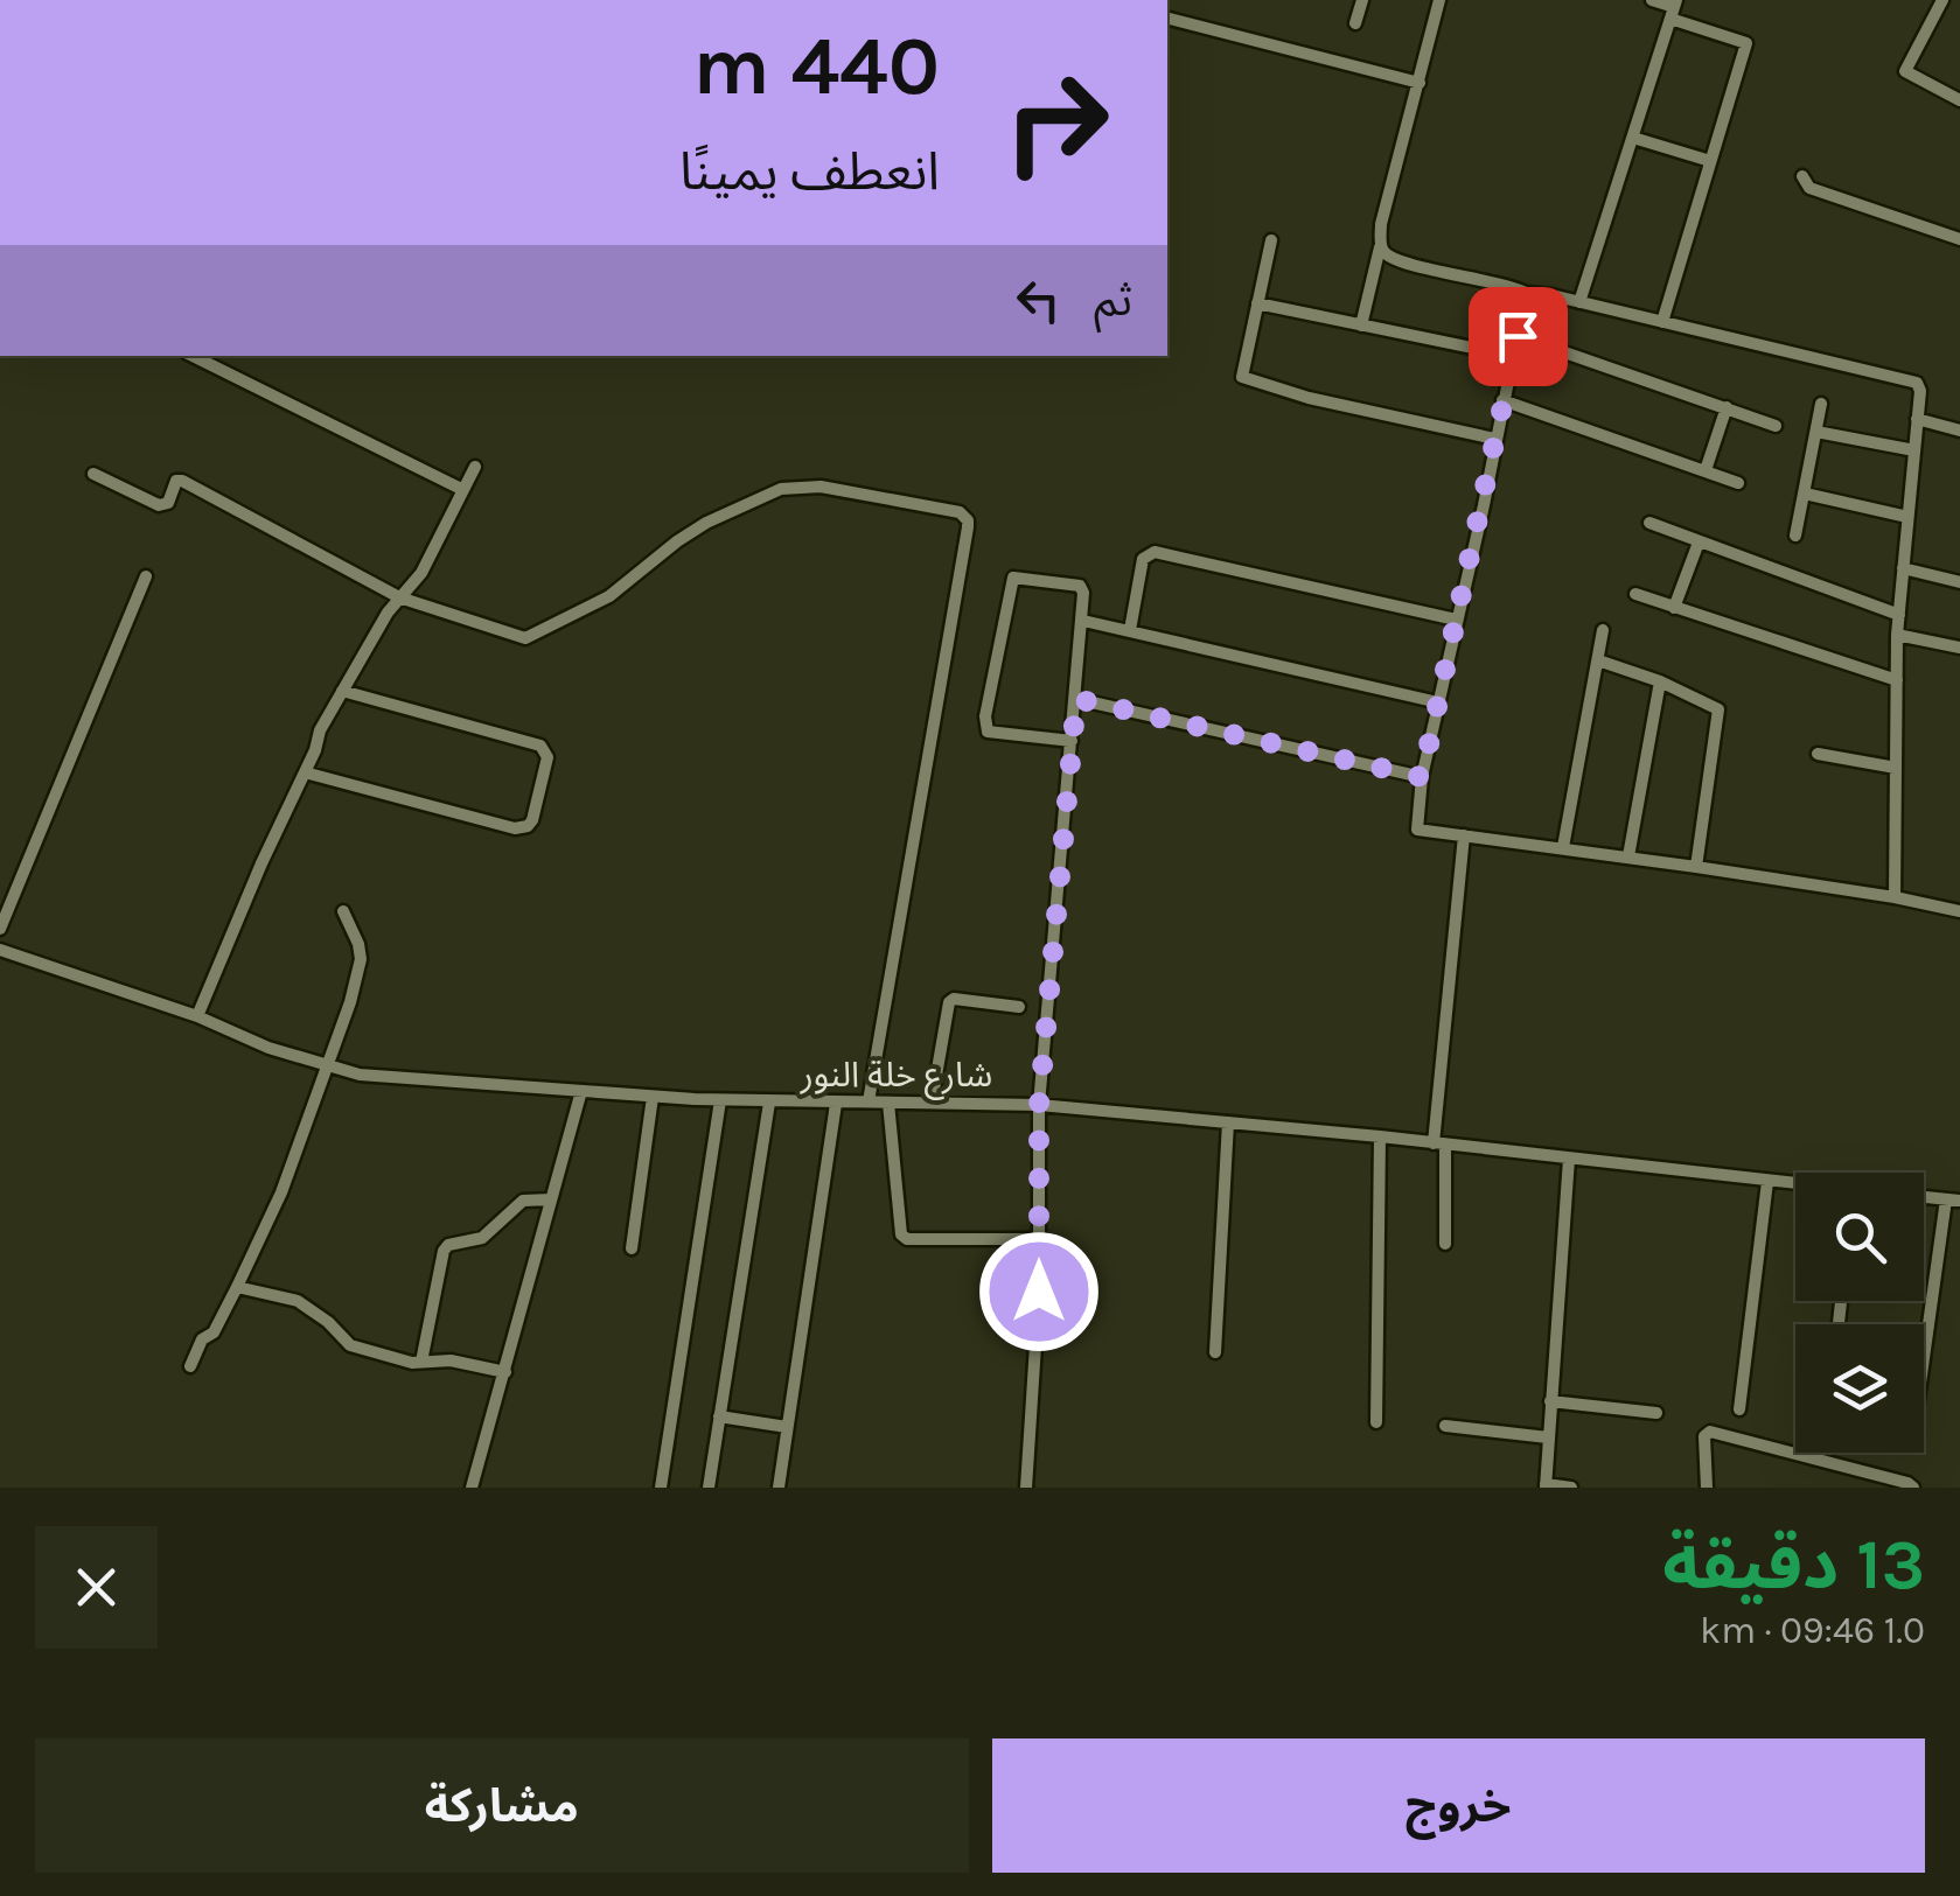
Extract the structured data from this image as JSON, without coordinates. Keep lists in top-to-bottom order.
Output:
{
  "streets": {
    "street": ["شارع خلة النور"]
  },
  "page": {
    "turn": ["440 m", "انعطف يمينًا"],
    "then": "ثم",
    "heading": ["13 دقيقة", "1.0 km · 09:46"],
    "buttons": ["خروج", "مشاركة"]
  }
}
